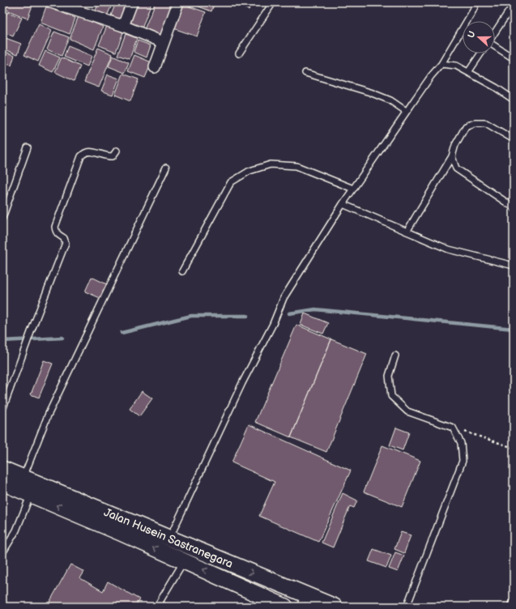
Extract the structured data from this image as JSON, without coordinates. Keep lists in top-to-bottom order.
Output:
{
  "streets": {
    "main road": ["Jalan Husein Sastranegara"]
  },
  "north": "left"
}
